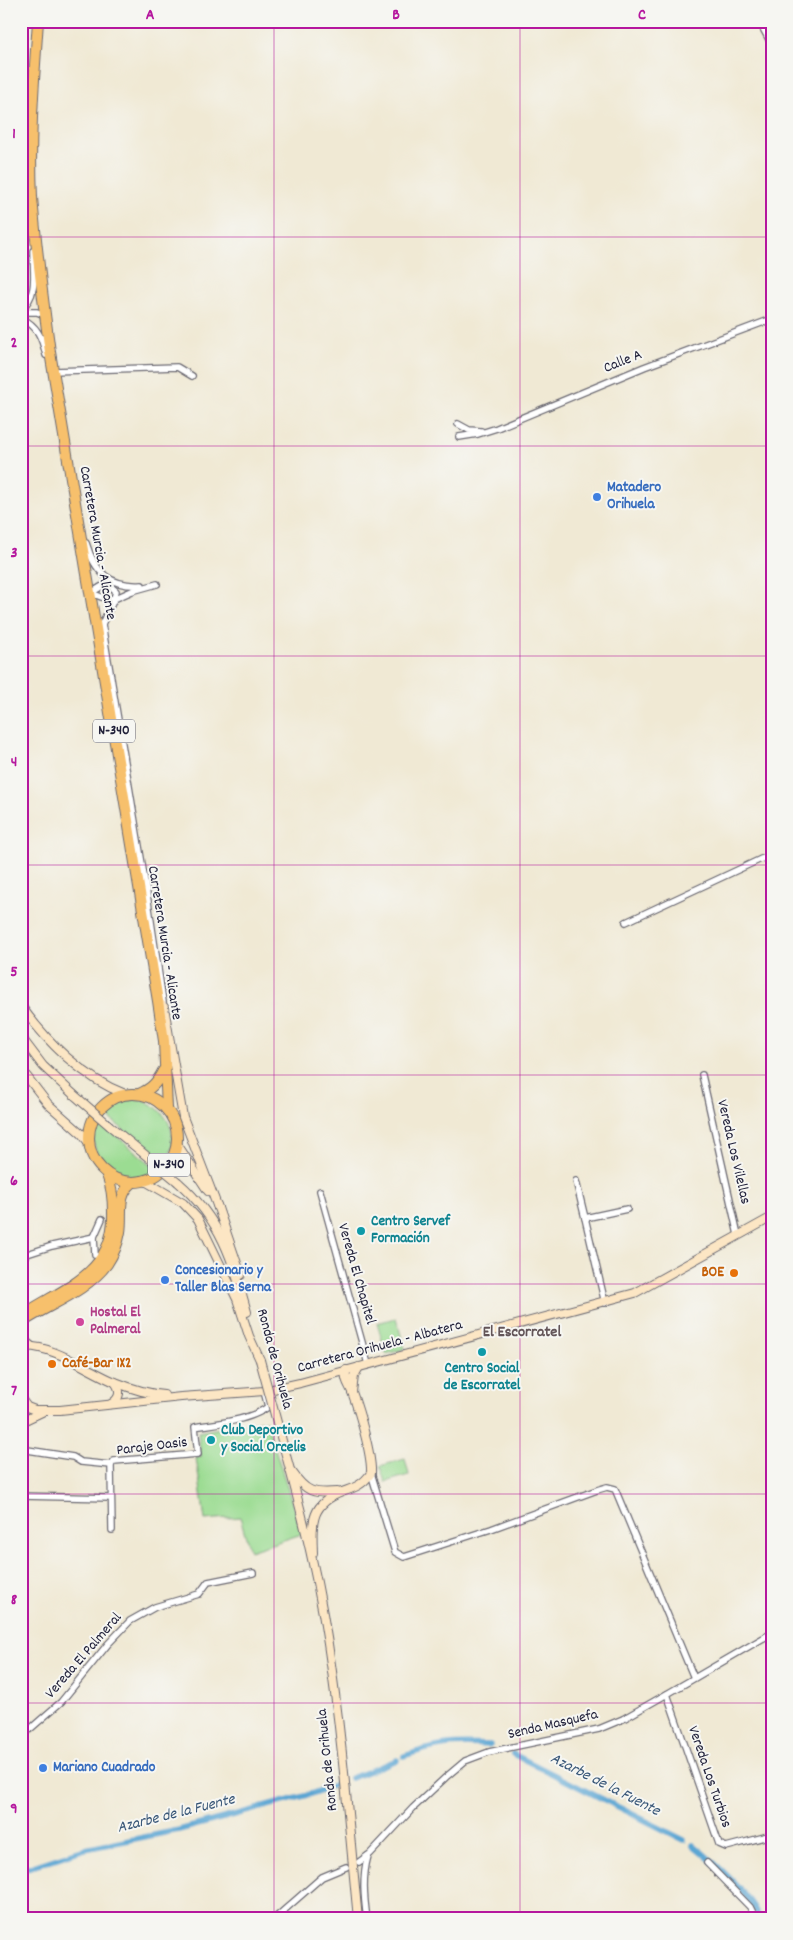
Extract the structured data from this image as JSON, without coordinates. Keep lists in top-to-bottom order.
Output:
{
  "streets": {
    "highway": ["Carretera Murcia - Alicante", "N-340"],
    "main road": ["Carretera Orihuela - Albatera", "Ronda de Orihuela"],
    "street": [
      "Calle A",
      "Vereda Los Vilellas",
      "Vereda El Chapitel",
      "Paraje Oasis",
      "Vereda El Palmeral",
      "Senda Masquefa",
      "Vereda Los Turbios"
    ]
  },
  "crossings": [
    ["Carretera Murcia - Alicante", "N-340"],
    ["Vereda Los Vilellas", "Carretera Orihuela - Albatera"],
    ["Vereda El Chapitel", "Carretera Orihuela - Albatera"],
    ["Carretera Orihuela - Albatera", "Paraje Oasis"],
    ["Senda Masquefa", "Vereda Los Turbios"]
  ],
  "districts": ["El Escorratel"],
  "water": ["Azarbe de la Fuente"],
  "places": [
    "Matadero Orihuela",
    "Centro Servef Formación",
    "BOE",
    "Concesionario y Taller Blas Serna",
    "Hostal El Palmeral",
    "Centro Social de Escorratel",
    "Café-Bar 1X2",
    "Club Deportivo y Social Orcelis",
    "Mariano Cuadrado"
  ],
  "grid": {
    "columns": ["A", "B", "C"],
    "rows": [
      "1",
      "2",
      "3",
      "4",
      "5",
      "6",
      "7",
      "8",
      "9"
    ]
  }
}
